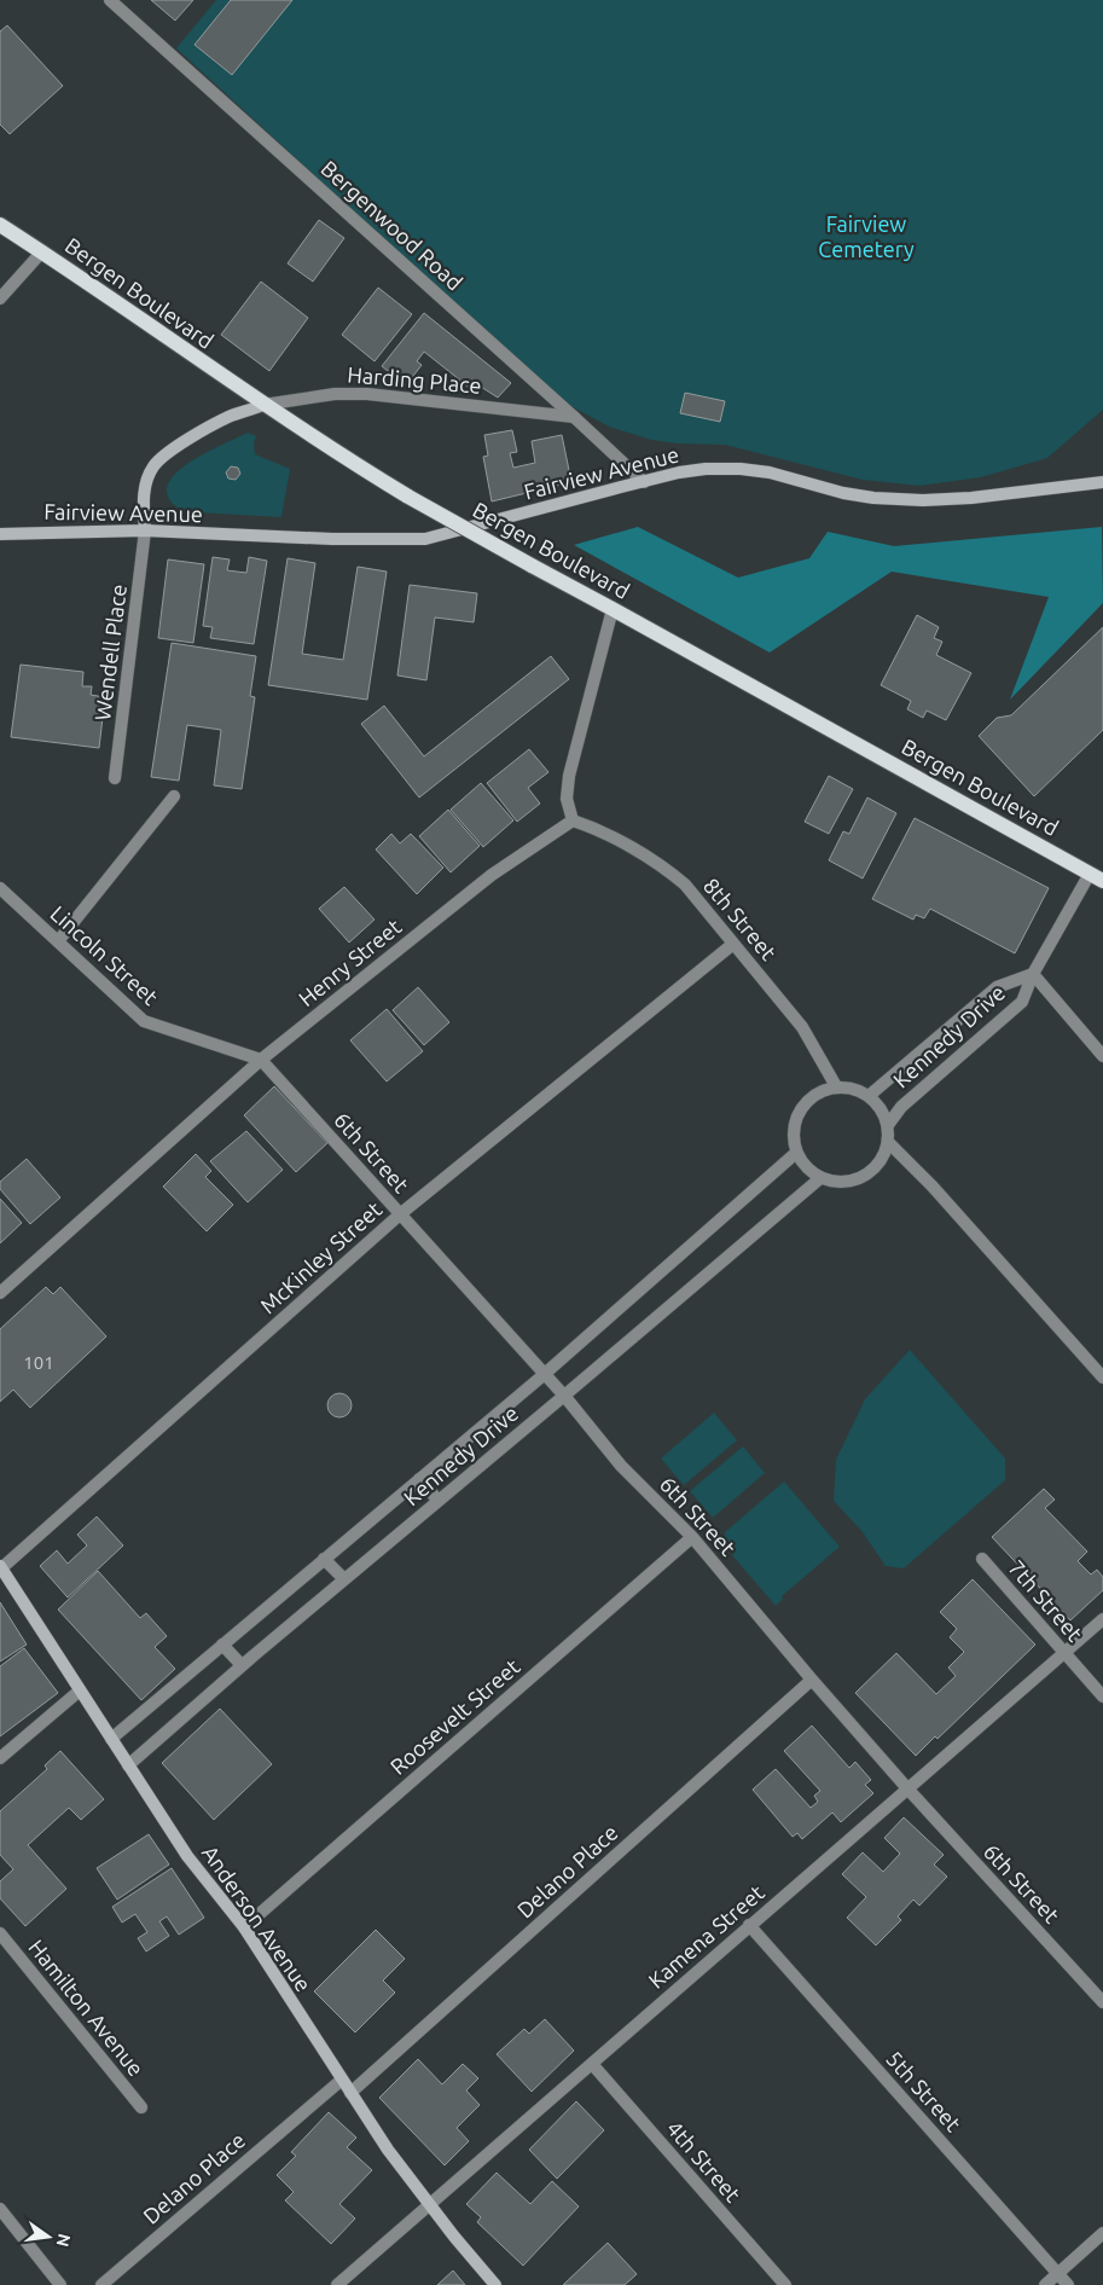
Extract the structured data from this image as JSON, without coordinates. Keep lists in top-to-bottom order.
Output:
{
  "streets": {
    "main road": [
      "Bergen Boulevard",
      "Harding Place",
      "Fairview Avenue",
      "Anderson Avenue"
    ],
    "street": [
      "Bergenwood Road",
      "Wendell Place",
      "8th Street",
      "Lincoln Street",
      "Henry Street",
      "Kennedy Drive",
      "6th Street",
      "McKinley Street",
      "7th Street",
      "Roosevelt Street",
      "Delano Place",
      "Kamena Street",
      "Hamilton Avenue",
      "5th Street",
      "4th Street"
    ]
  },
  "crossings": [
    ["Bergenwood Road", "Harding Place"],
    ["Bergenwood Road", "Fairview Avenue"],
    ["Bergen Boulevard", "Harding Place"],
    ["Bergen Boulevard", "Kennedy Drive"],
    ["Harding Place", "Fairview Avenue"],
    ["Harding Place", "Wendell Place"],
    ["Fairview Avenue", "Wendell Place"],
    ["8th Street", "Henry Street"],
    ["8th Street", "Kennedy Drive"],
    ["8th Street", "McKinley Street"],
    ["Lincoln Street", "Henry Street"],
    ["Lincoln Street", "6th Street"],
    ["Henry Street", "6th Street"],
    ["Kennedy Drive", "6th Street"],
    ["Kennedy Drive", "Anderson Avenue"],
    ["6th Street", "McKinley Street"],
    ["6th Street", "Roosevelt Street"],
    ["6th Street", "Delano Place"],
    ["6th Street", "Kamena Street"],
    ["McKinley Street", "Anderson Avenue"],
    ["7th Street", "Kamena Street"],
    ["Roosevelt Street", "Anderson Avenue"],
    ["Delano Place", "Anderson Avenue"],
    ["Anderson Avenue", "Kamena Street"],
    ["Kamena Street", "5th Street"],
    ["Kamena Street", "4th Street"]
  ],
  "parks": ["Fairview Cemetery"],
  "house_numbers": ["101"],
  "north": "right"
}
